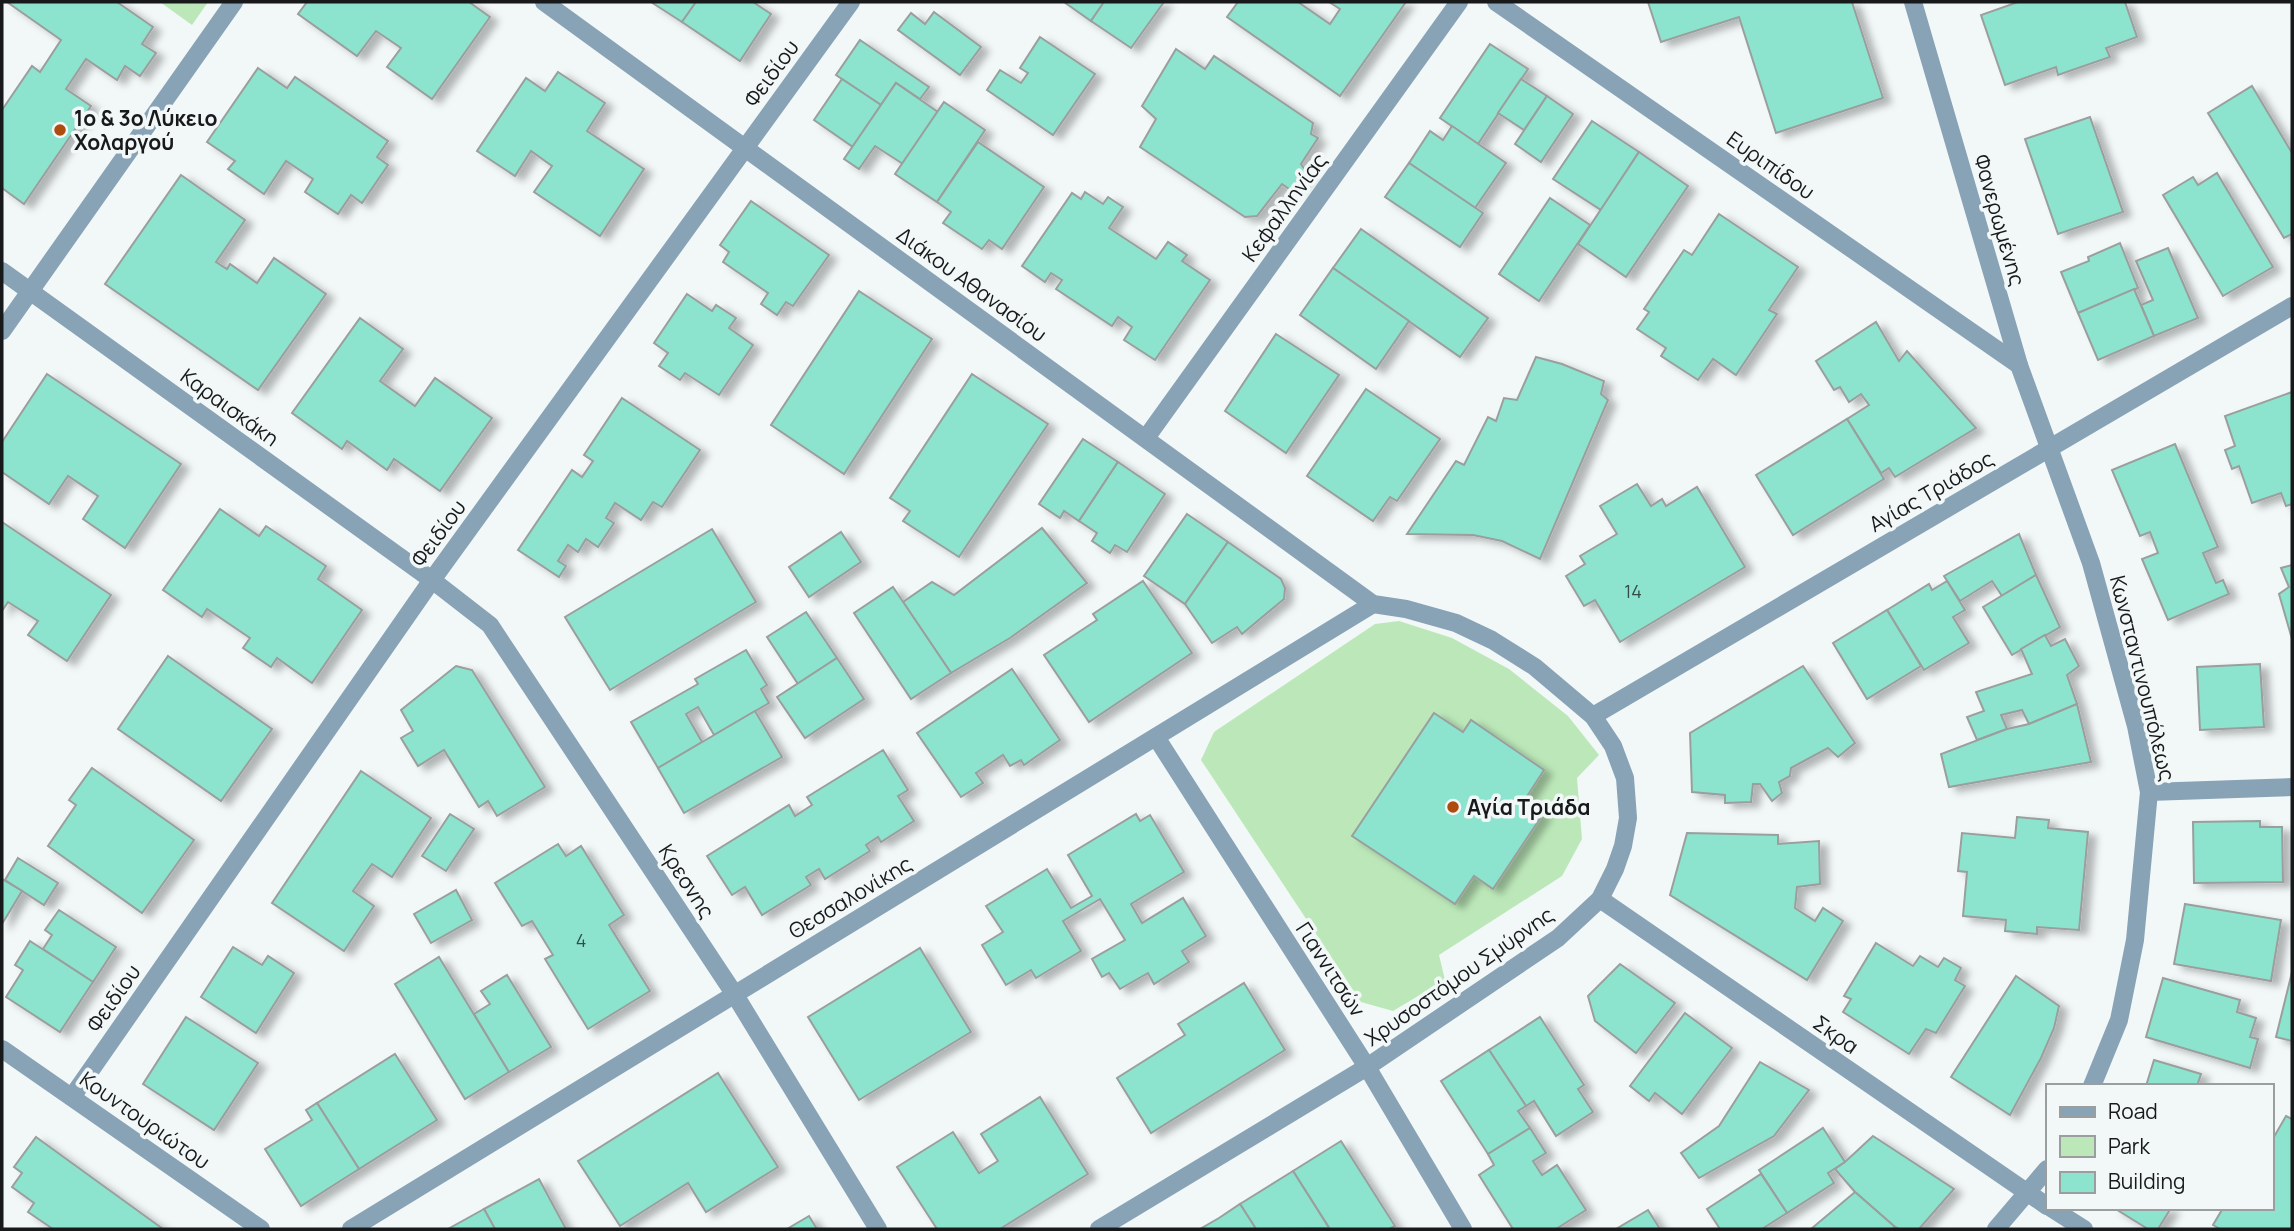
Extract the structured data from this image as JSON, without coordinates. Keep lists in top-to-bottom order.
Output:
{
  "streets": {
    "street": [
      "Φειδίου",
      "Ευριπίδου",
      "Κεφαλληνίας",
      "Φανερωμένης",
      "Διάκου Αθανασίου",
      "Καραισκάκη",
      "Αγίας Τριάδος",
      "Κωνσταντινουπόλεως",
      "Κρεσνης",
      "Θεσσαλονίκης",
      "Γιαννιτσών",
      "Χρυσοστόμου Σμύρνης",
      "Σκρα",
      "Κουντουριώτου"
    ]
  },
  "crossings": [
    ["Φειδίου", "Διάκου Αθανασίου"],
    ["Φειδίου", "Καραισκάκη"],
    ["Φειδίου", "Κρεσνης"],
    ["Φειδίου", "Κουντουριώτου"],
    ["Ευριπίδου", "Φανερωμένης"],
    ["Κεφαλληνίας", "Διάκου Αθανασίου"],
    ["Φανερωμένης", "Αγίας Τριάδος"],
    ["Φανερωμένης", "Κωνσταντινουπόλεως"],
    ["Διάκου Αθανασίου", "Θεσσαλονίκης"],
    ["Διάκου Αθανασίου", "Χρυσοστόμου Σμύρνης"],
    ["Καραισκάκη", "Κρεσνης"],
    ["Αγίας Τριάδος", "Κωνσταντινουπόλεως"],
    ["Αγίας Τριάδος", "Χρυσοστόμου Σμύρνης"],
    ["Κρεσνης", "Θεσσαλονίκης"],
    ["Θεσσαλονίκης", "Γιαννιτσών"],
    ["Θεσσαλονίκης", "Χρυσοστόμου Σμύρνης"],
    ["Γιαννιτσών", "Χρυσοστόμου Σμύρνης"],
    ["Χρυσοστόμου Σμύρνης", "Σκρα"]
  ],
  "places": ["1ο & 3ο Λύκειο Χολαργού", "Αγία Τριάδα"],
  "house_numbers": ["14", "4"],
  "legend": ["Road", "Park", "Building"]
}
